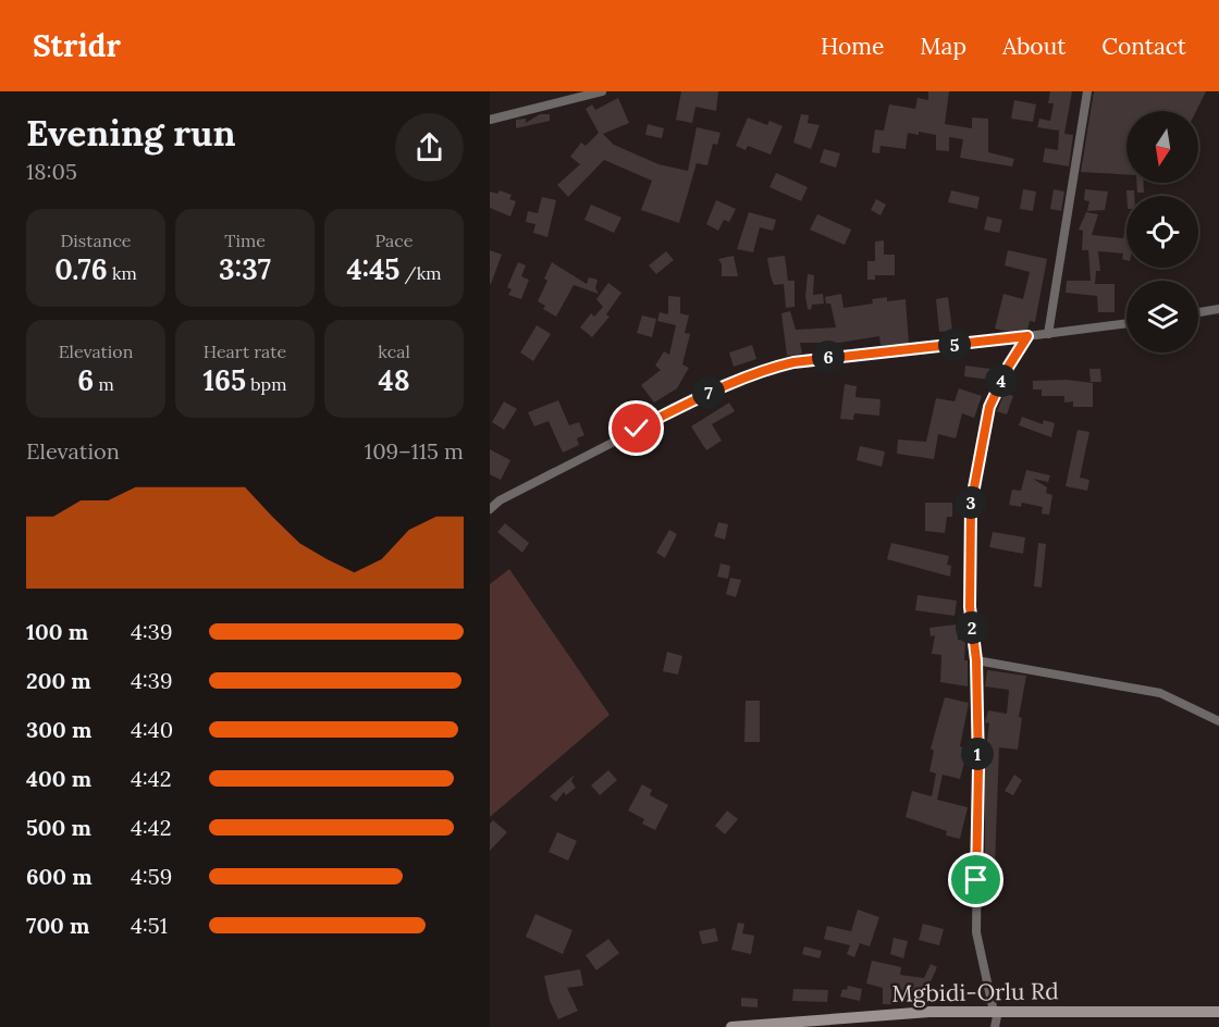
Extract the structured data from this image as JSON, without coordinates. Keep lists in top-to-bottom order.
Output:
{
  "streets": {
    "main road": ["Mgbidi-Orlu Rd"]
  },
  "north": "bottom",
  "page": {
    "header": "Stridr",
    "nav": [
      "Home",
      "Map",
      "About",
      "Contact"
    ],
    "heading": ["Evening run", "18:05"],
    "stats": [
      ["Distance", "0.76 km"],
      ["Time", "3:37"],
      ["Pace", "4:45 /km"],
      ["Elevation", "6 m"],
      ["Heart rate", "165 bpm"],
      ["kcal", "48"]
    ],
    "pins": [
      "5",
      "6",
      "4",
      "7",
      "3",
      "2",
      "1"
    ],
    "chart": ["Elevation", "109–115 m"],
    "list": [
      {
        "name": "100 m",
        "note": "4:39"
      },
      {
        "name": "200 m",
        "note": "4:39"
      },
      {
        "name": "300 m",
        "note": "4:40"
      },
      {
        "name": "400 m",
        "note": "4:42"
      },
      {
        "name": "500 m",
        "note": "4:42"
      },
      {
        "name": "600 m",
        "note": "4:59"
      },
      {
        "name": "700 m",
        "note": "4:51"
      }
    ]
  }
}
